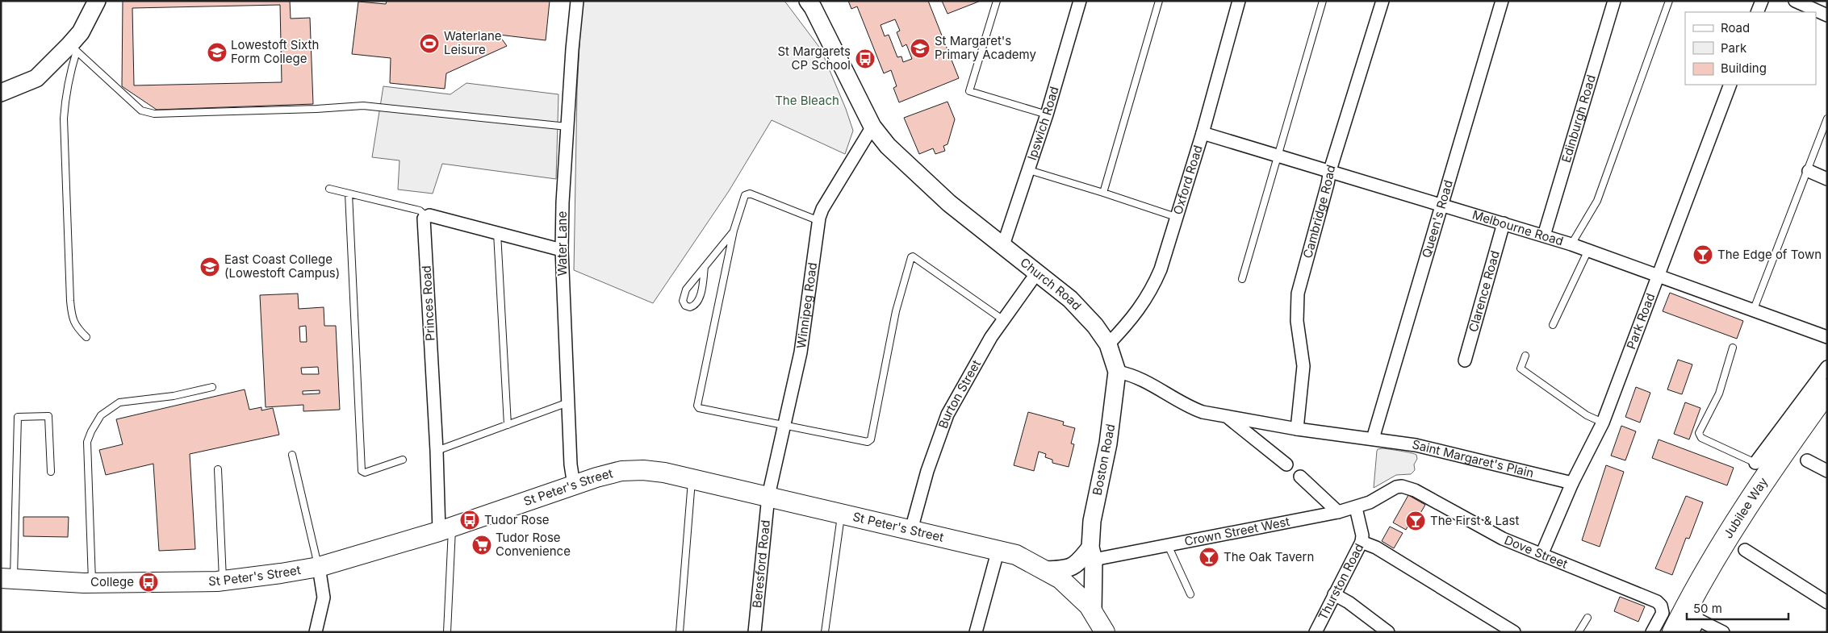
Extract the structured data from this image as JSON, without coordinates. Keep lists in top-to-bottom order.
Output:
{
  "streets": {
    "highway": ["Jubilee Way"],
    "main road": ["Church Road", "Boston Road", "St Peter's Street"],
    "street": [
      "Edinburgh Road",
      "Ipswich Road",
      "Oxford Road",
      "Cambridge Road",
      "Queen's Road",
      "Melbourne Road",
      "Water Lane",
      "Clarence Road",
      "Princes Road",
      "Winnipeg Road",
      "Park Road",
      "Burton Street",
      "Saint Margaret's Plain",
      "Crown Street West",
      "Dove Street",
      "Beresford Road",
      "Thurston Road"
    ]
  },
  "crossings": [
    ["Edinburgh Road", "Melbourne Road"],
    ["Ipswich Road", "Church Road"],
    ["Oxford Road", "Melbourne Road"],
    ["Oxford Road", "Church Road"],
    ["Cambridge Road", "Melbourne Road"],
    ["Queen's Road", "Melbourne Road"],
    ["Queen's Road", "Saint Margaret's Plain"],
    ["Melbourne Road", "Clarence Road"],
    ["Melbourne Road", "Park Road"],
    ["Water Lane", "St Peter's Street"],
    ["Church Road", "Winnipeg Road"],
    ["Church Road", "Burton Street"],
    ["Church Road", "Boston Road"],
    ["Princes Road", "St Peter's Street"],
    ["Winnipeg Road", "St Peter's Street"],
    ["Winnipeg Road", "Beresford Road"],
    ["Park Road", "Saint Margaret's Plain"],
    ["Park Road", "Dove Street"],
    ["Burton Street", "St Peter's Street"],
    ["Boston Road", "St Peter's Street"],
    ["Boston Road", "Crown Street West"],
    ["St Peter's Street", "Beresford Road"],
    ["Crown Street West", "Dove Street"],
    ["Crown Street West", "Thurston Road"]
  ],
  "parks": ["The Bleach"],
  "places": {
    "sports": ["Waterlane Leisure"],
    "school or university": ["St Margaret's Primary Academy", "Lowestoft Sixth Form College", "East Coast College (Lowestoft Campus)"],
    "bus stop": ["St Margarets CP School", "Tudor Rose", "College"],
    "bar": ["The Edge of Town", "The First & Last", "The Oak Tavern"],
    "supermarket": ["Tudor Rose Convenience"]
  },
  "legend": ["Road", "Park", "Building"],
  "scale_bar": "50 m"
}
